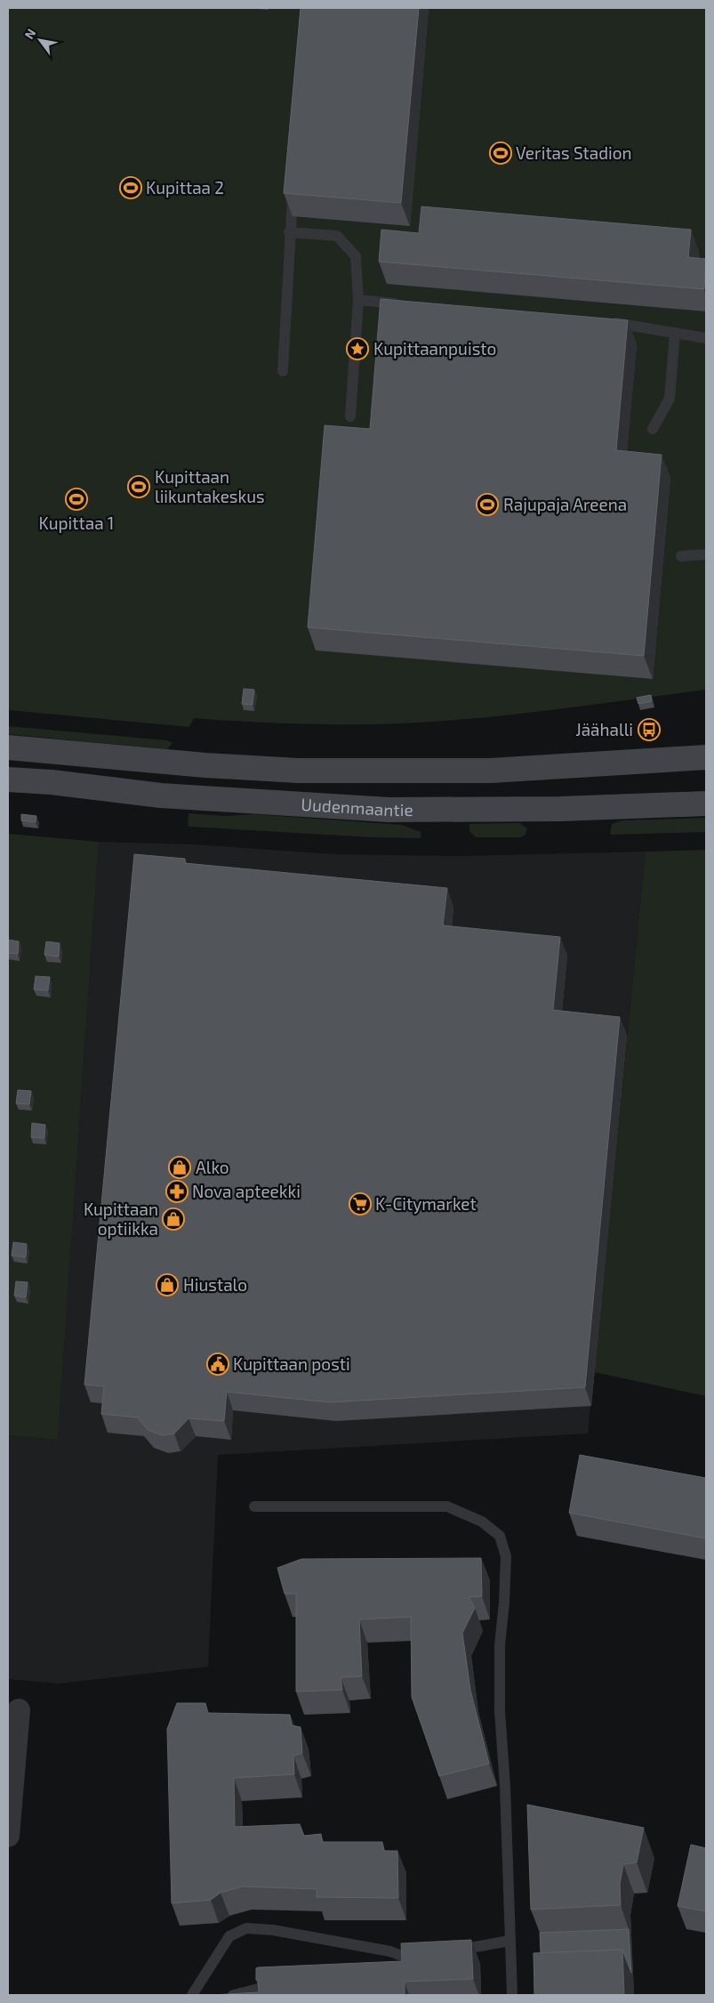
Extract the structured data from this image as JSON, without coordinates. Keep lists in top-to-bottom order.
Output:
{
  "streets": {
    "main road": ["Uudenmaantie"]
  },
  "places": {
    "sports": [
      "Veritas Stadion",
      "Kupittaa 2",
      "Kupittaan liikuntakeskus",
      "Kupittaa 1",
      "Rajupaja Areena"
    ],
    "place": ["Kupittaanpuisto"],
    "bus stop": ["Jäähalli"],
    "shop": ["Alko", "Kupittaan optiikka", "Hiustalo"],
    "pharmacy": ["Nova apteekki"],
    "supermarket": ["K-Citymarket"],
    "public building": ["Kupittaan posti"]
  },
  "north": "top left"
}
